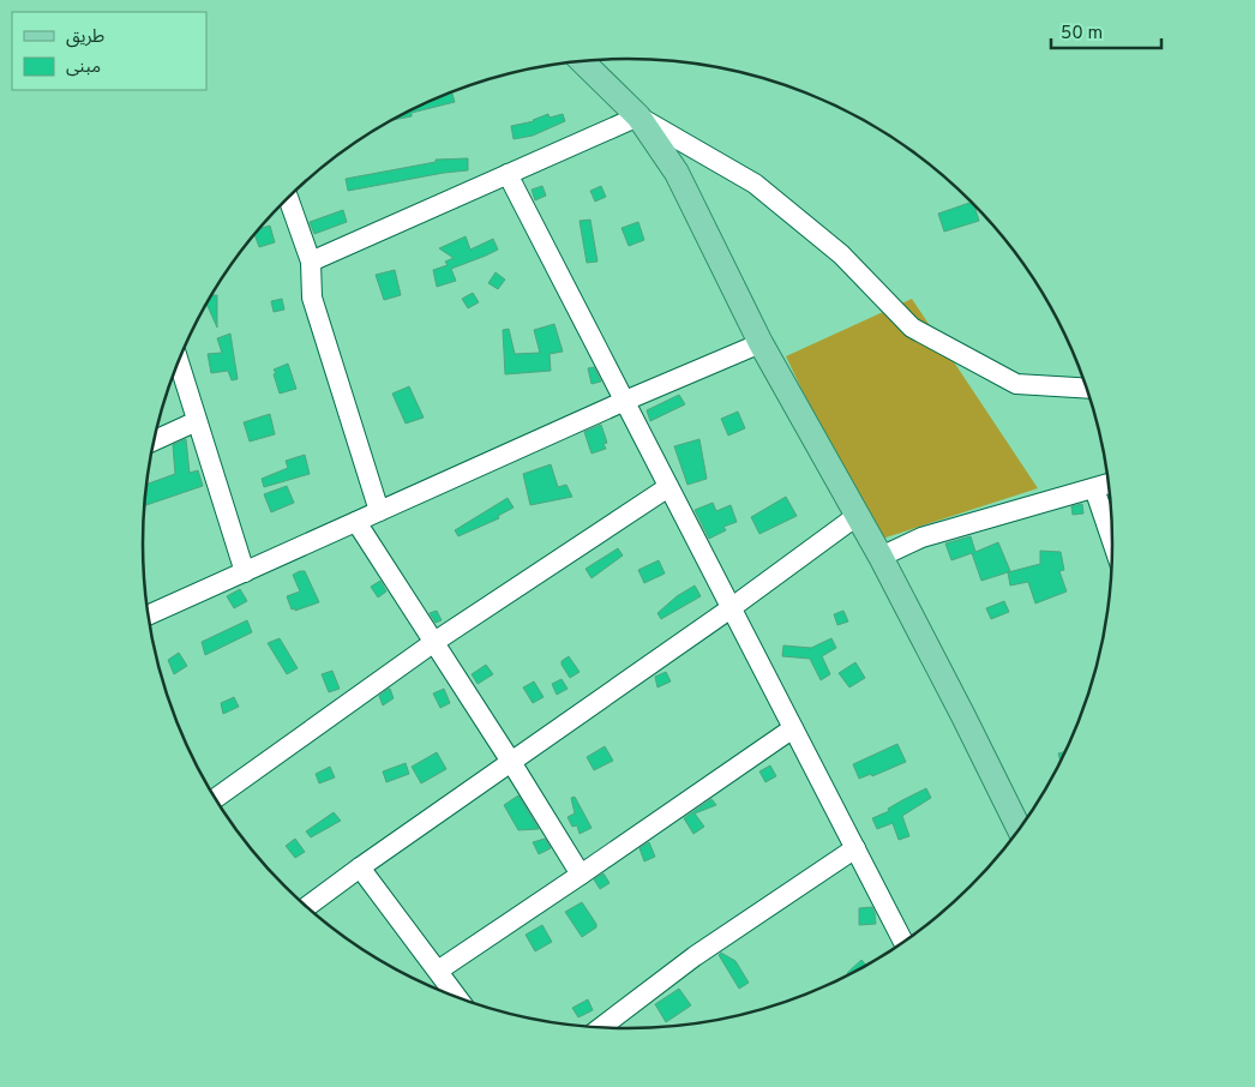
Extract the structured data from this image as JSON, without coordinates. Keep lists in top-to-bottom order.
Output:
{
  "legend": ["طريق", "مبنى"],
  "scale_bar": "50 m"
}
